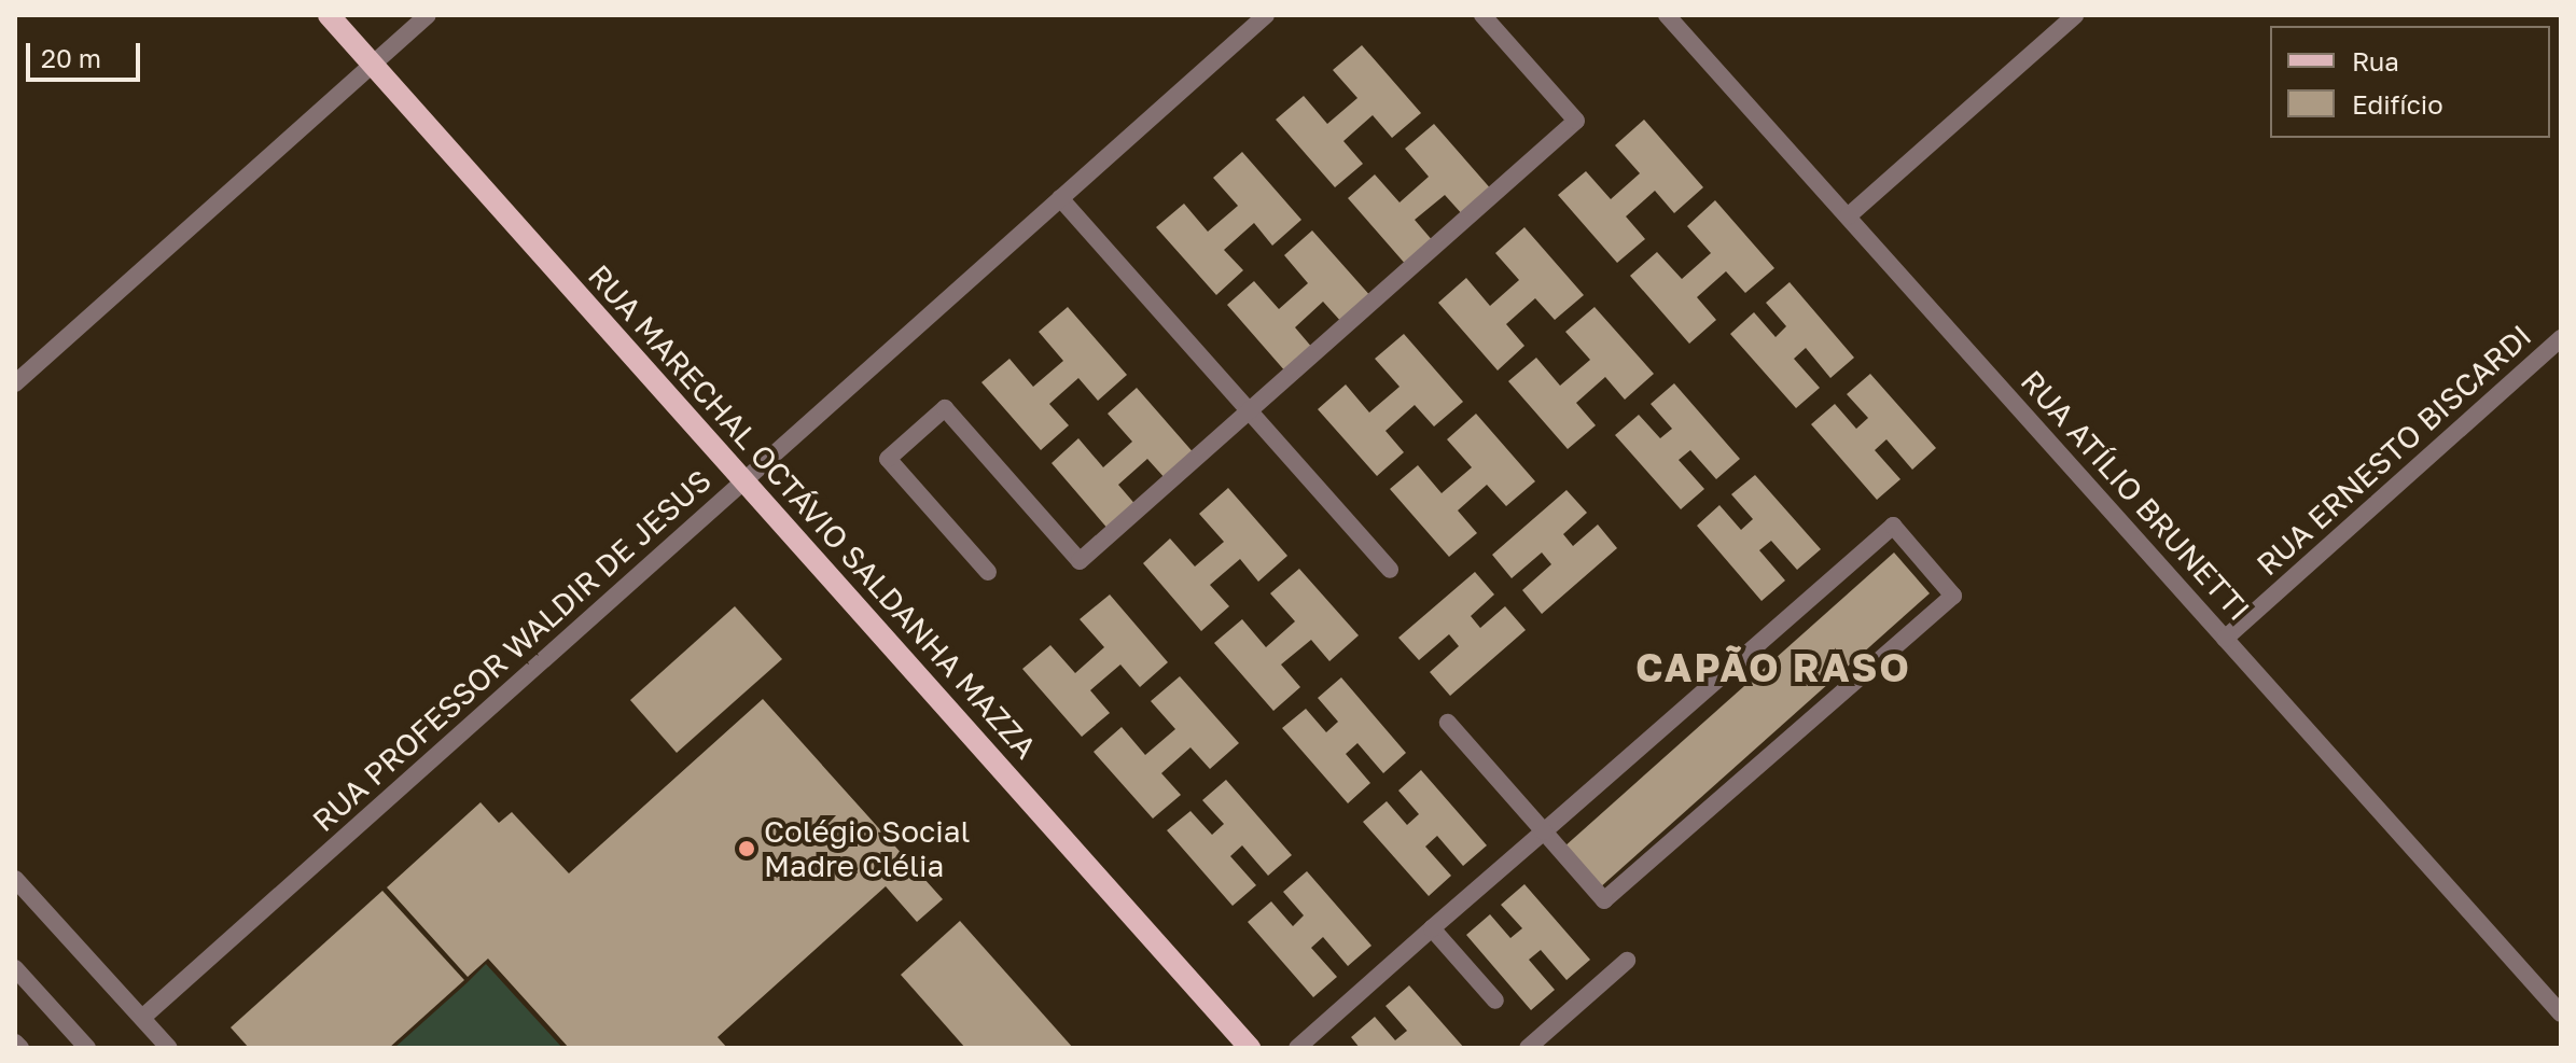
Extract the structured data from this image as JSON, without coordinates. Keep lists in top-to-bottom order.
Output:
{
  "streets": {
    "main road": ["RUA MARECHAL OCTÁVIO SALDANHA MAZZA"],
    "street": ["RUA ERNESTO BISCARDI", "RUA ATÍLIO BRUNETTI", "RUA PROFESSOR WALDIR DE JESUS"]
  },
  "crossings": [
    ["RUA ERNESTO BISCARDI", "RUA ATÍLIO BRUNETTI"],
    ["RUA MARECHAL OCTÁVIO SALDANHA MAZZA", "RUA PROFESSOR WALDIR DE JESUS"]
  ],
  "districts": ["CAPÃO RASO"],
  "places": ["Colégio Social Madre Clélia"],
  "legend": ["Rua", "Edifício"],
  "scale_bar": "20 m"
}
